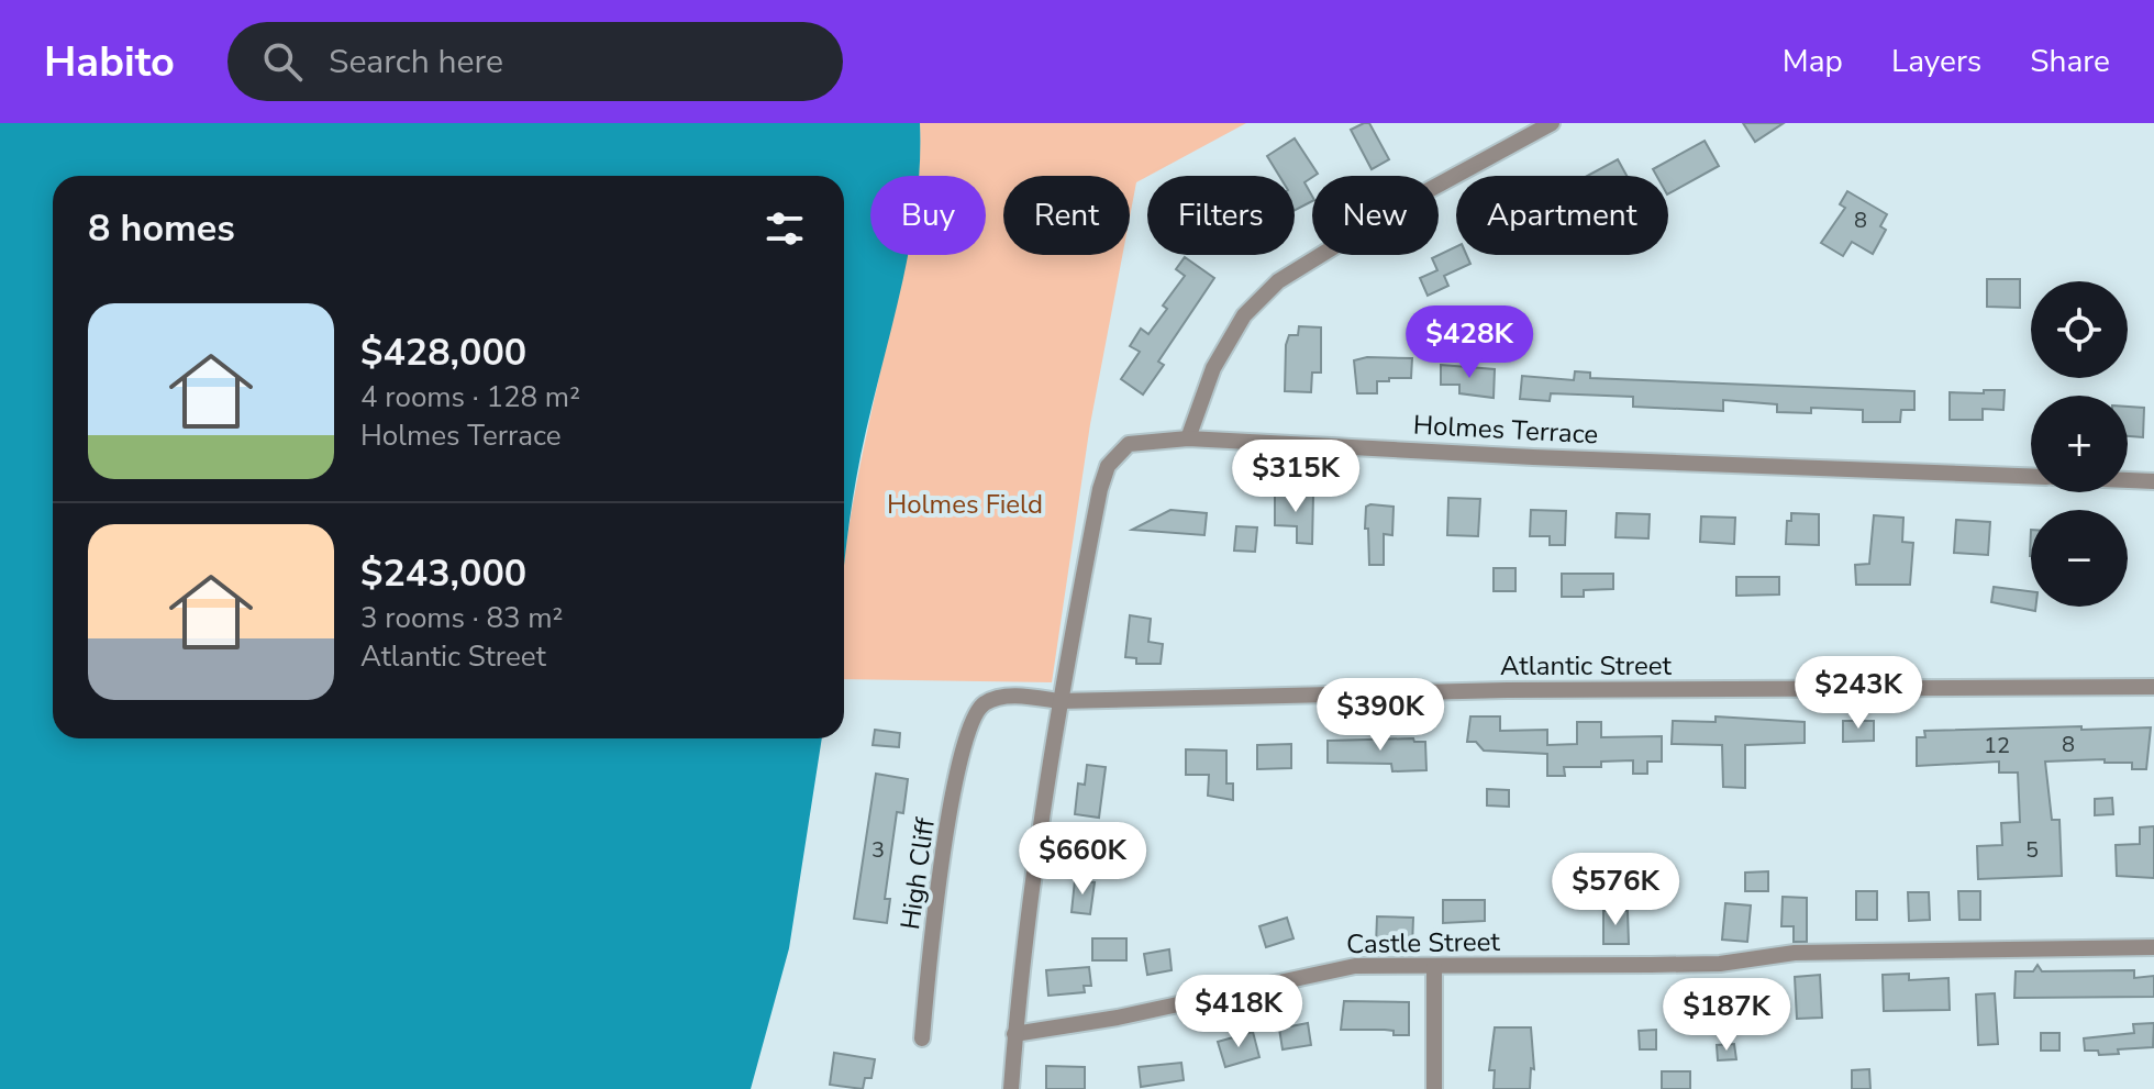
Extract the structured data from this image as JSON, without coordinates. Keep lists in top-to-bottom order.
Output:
{
  "streets": {
    "street": [
      "Holmes Terrace",
      "Atlantic Street",
      "High Cliff",
      "Castle Street"
    ]
  },
  "crossings": [
    ["Holmes Terrace", "Atlantic Street"],
    ["Holmes Terrace", "Castle Street"],
    ["Atlantic Street", "High Cliff"]
  ],
  "parks": ["Holmes Field"],
  "house_numbers": [
    "8",
    "8",
    "12",
    "3",
    "5"
  ],
  "page": {
    "header": "Habito",
    "search": "Search here",
    "nav": ["Map", "Layers", "Share"],
    "chip": [
      "Buy",
      "Rent",
      "Filters",
      "New",
      "Apartment"
    ],
    "heading": "8 homes",
    "map_buttons": ["+", "−"],
    "list": [
      {
        "name": "$428,000",
        "note": "4 rooms · 128 m² · Holmes Terrace"
      },
      {
        "name": "$243,000",
        "note": "3 rooms · 83 m² · Atlantic Street"
      }
    ],
    "price": [
      "$428K",
      "$315K",
      "$243K",
      "$390K",
      "$660K",
      "$576K",
      "$418K",
      "$187K"
    ]
  }
}
